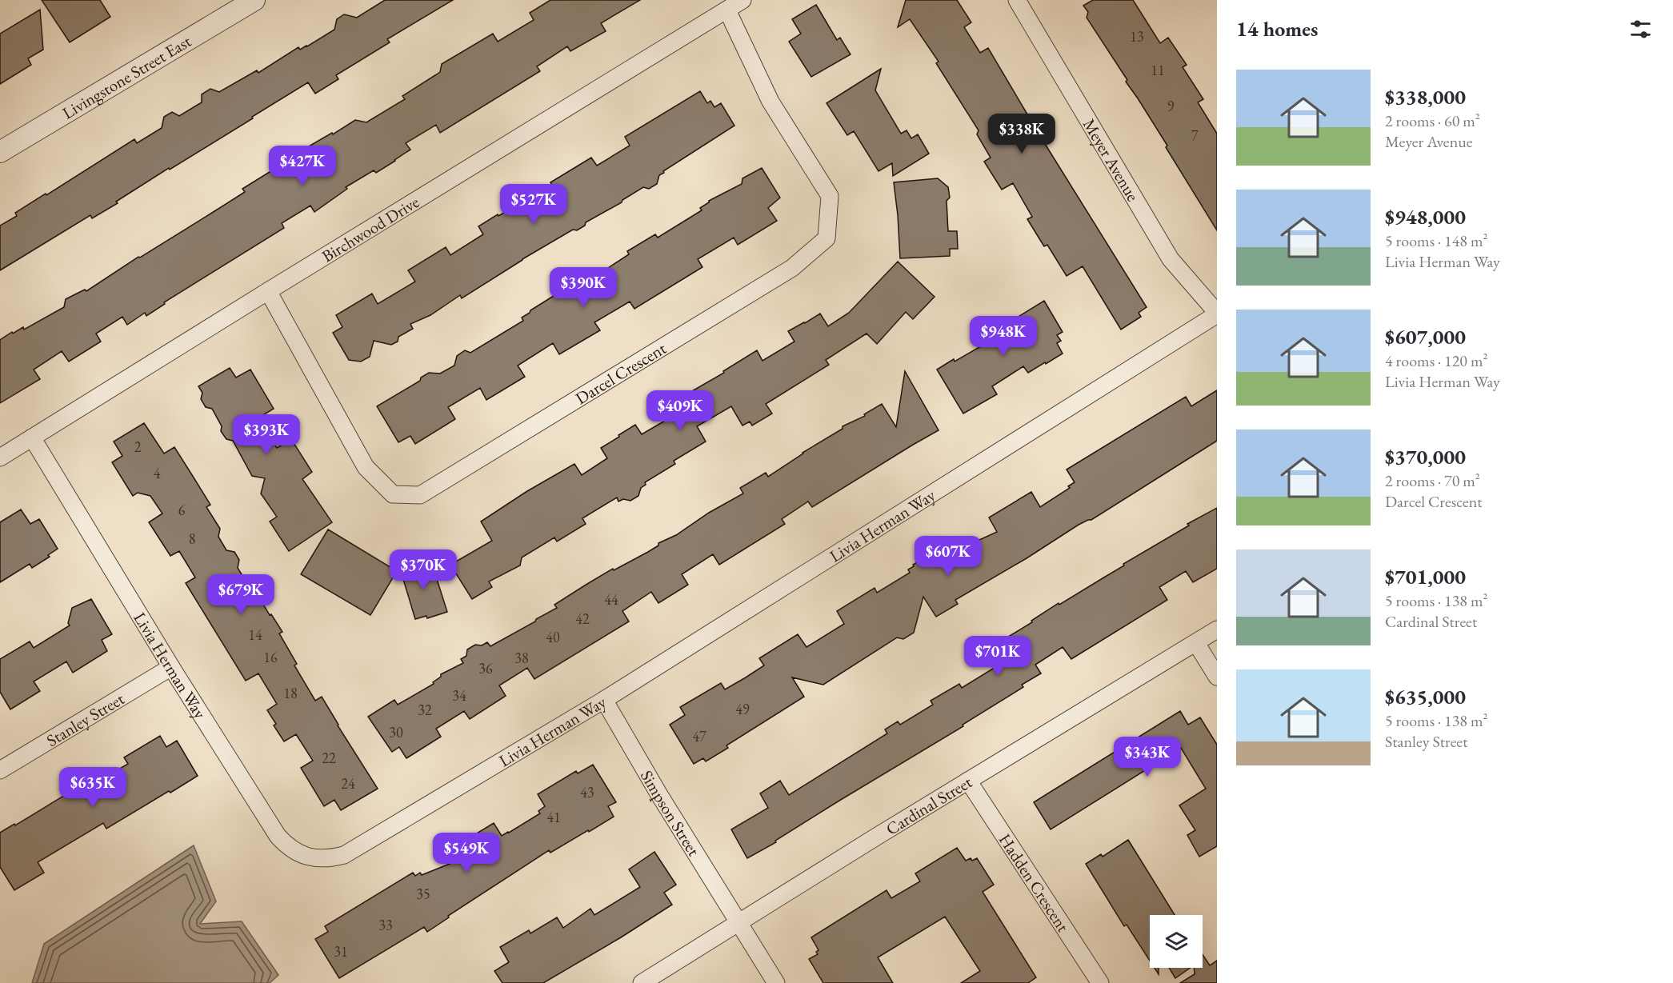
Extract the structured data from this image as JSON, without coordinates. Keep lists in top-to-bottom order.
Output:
{
  "streets": {
    "street": [
      "Livingstone Street East",
      "Meyer Avenue",
      "Birchwood Drive",
      "Darcel Crescent",
      "Livia Herman Way",
      "Stanley Street",
      "Cardinal Street",
      "Simpson Street",
      "Hadden Crescent"
    ]
  },
  "crossings": [
    ["Meyer Avenue", "Livia Herman Way"],
    ["Birchwood Drive", "Darcel Crescent"],
    ["Birchwood Drive", "Livia Herman Way"],
    ["Livia Herman Way", "Stanley Street"],
    ["Livia Herman Way", "Simpson Street"],
    ["Cardinal Street", "Simpson Street"],
    ["Cardinal Street", "Hadden Crescent"]
  ],
  "house_numbers": [
    "13",
    "11",
    "9",
    "7",
    "2",
    "4",
    "6",
    "8",
    "44",
    "42",
    "14",
    "40",
    "16",
    "38",
    "36",
    "18",
    "34",
    "49",
    "32",
    "30",
    "47",
    "22",
    "24",
    "43",
    "41",
    "35",
    "33",
    "31"
  ],
  "page": {
    "heading": "14 homes",
    "list": [
      {
        "name": "$338,000",
        "note": "2 rooms · 60 m² · Meyer Avenue"
      },
      {
        "name": "$948,000",
        "note": "5 rooms · 148 m² · Livia Herman Way"
      },
      {
        "name": "$607,000",
        "note": "4 rooms · 120 m² · Livia Herman Way"
      },
      {
        "name": "$370,000",
        "note": "2 rooms · 70 m² · Darcel Crescent"
      },
      {
        "name": "$701,000",
        "note": "5 rooms · 138 m² · Cardinal Street"
      },
      {
        "name": "$635,000",
        "note": "5 rooms · 138 m² · Stanley Street"
      }
    ],
    "price": [
      "$338K",
      "$427K",
      "$527K",
      "$390K",
      "$948K",
      "$409K",
      "$393K",
      "$607K",
      "$370K",
      "$679K",
      "$701K",
      "$343K",
      "$635K",
      "$549K"
    ]
  }
}
